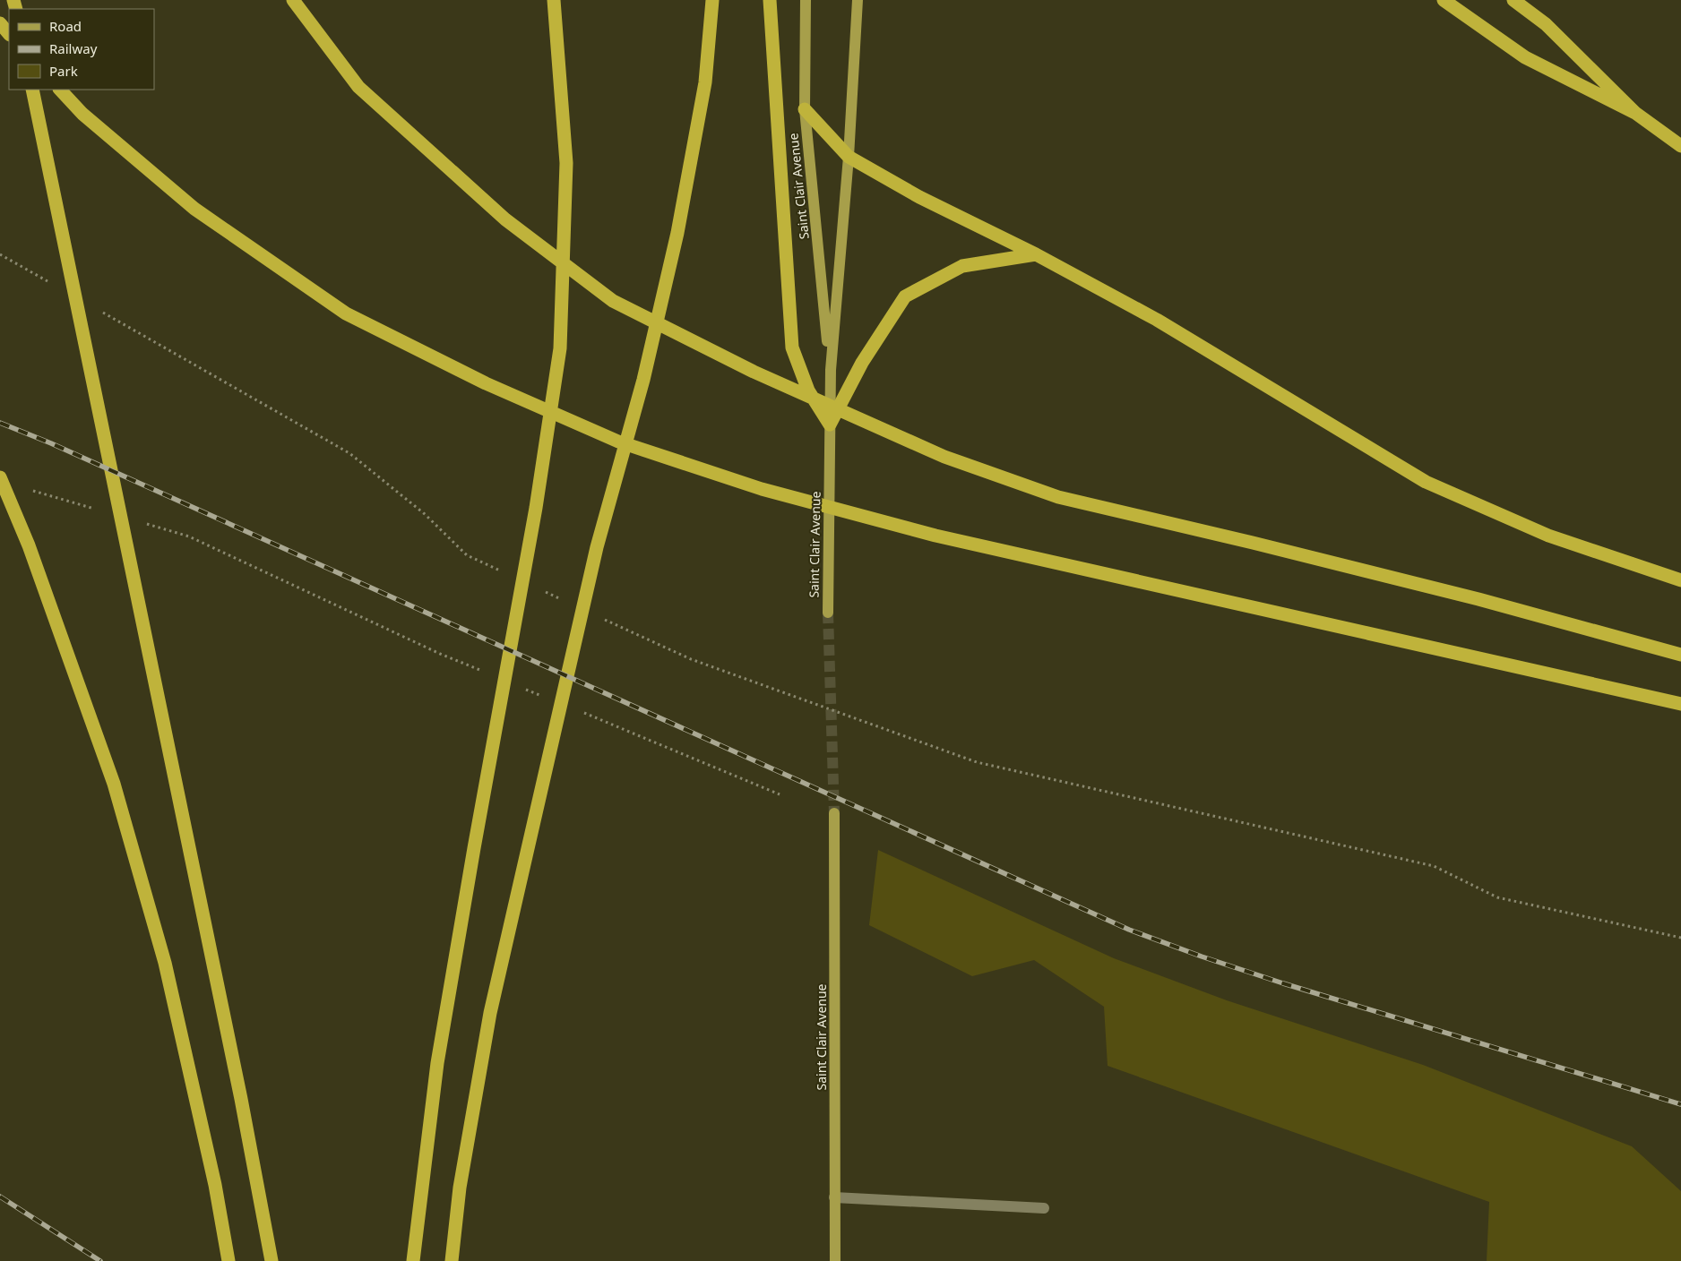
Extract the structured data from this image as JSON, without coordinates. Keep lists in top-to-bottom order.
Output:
{
  "streets": {
    "main road": ["Saint Clair Avenue"]
  },
  "legend": ["Road", "Railway", "Park"]
}
